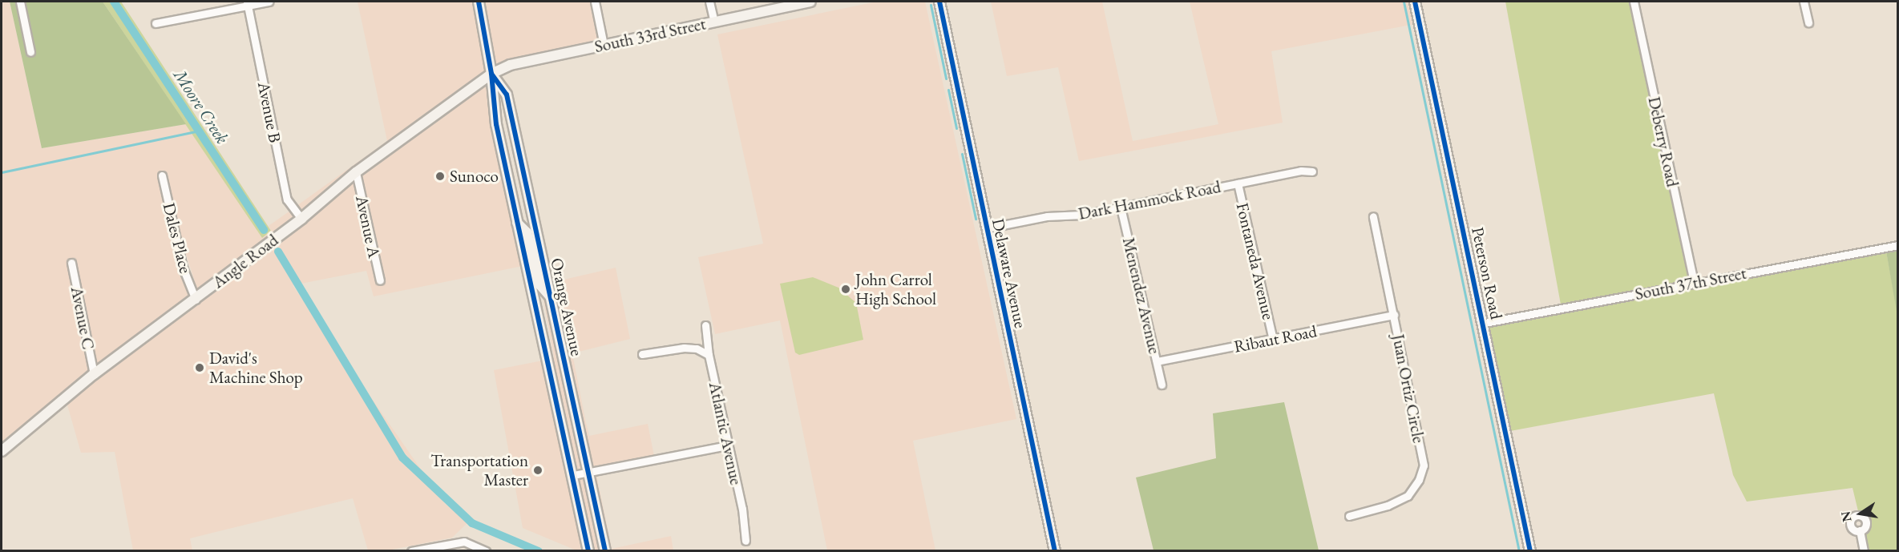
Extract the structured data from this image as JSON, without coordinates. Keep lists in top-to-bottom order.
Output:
{
  "streets": {
    "main road": [
      "South 33rd Street",
      "Angle Road",
      "Delaware Avenue",
      "Peterson Road",
      "Orange Avenue"
    ],
    "street": [
      "Avenue B",
      "Deberry Road",
      "Dark Hammock Road",
      "Avenue A",
      "Dales Place",
      "Fontaneda Avenue",
      "South 37th Street",
      "Menendez Avenue",
      "Avenue C",
      "Ribaut Road",
      "Juan Ortiz Circle",
      "Atlantic Avenue"
    ]
  },
  "crossings": [
    ["South 33rd Street", "Angle Road"],
    ["South 33rd Street", "Orange Avenue"],
    ["Avenue B", "Angle Road"],
    ["Deberry Road", "South 37th Street"],
    ["Dark Hammock Road", "Fontaneda Avenue"],
    ["Dark Hammock Road", "Delaware Avenue"],
    ["Dark Hammock Road", "Menendez Avenue"],
    ["Avenue A", "Angle Road"],
    ["Dales Place", "Angle Road"],
    ["Angle Road", "Orange Avenue"],
    ["Angle Road", "Avenue C"],
    ["Fontaneda Avenue", "Ribaut Road"],
    ["Peterson Road", "South 37th Street"],
    ["Menendez Avenue", "Ribaut Road"],
    ["Ribaut Road", "Juan Ortiz Circle"]
  ],
  "water": ["Moore Creek"],
  "places": [
    "Sunoco",
    "John Carrol High School",
    "David's Machine Shop",
    "Transportation Master"
  ],
  "north": "left"
}
